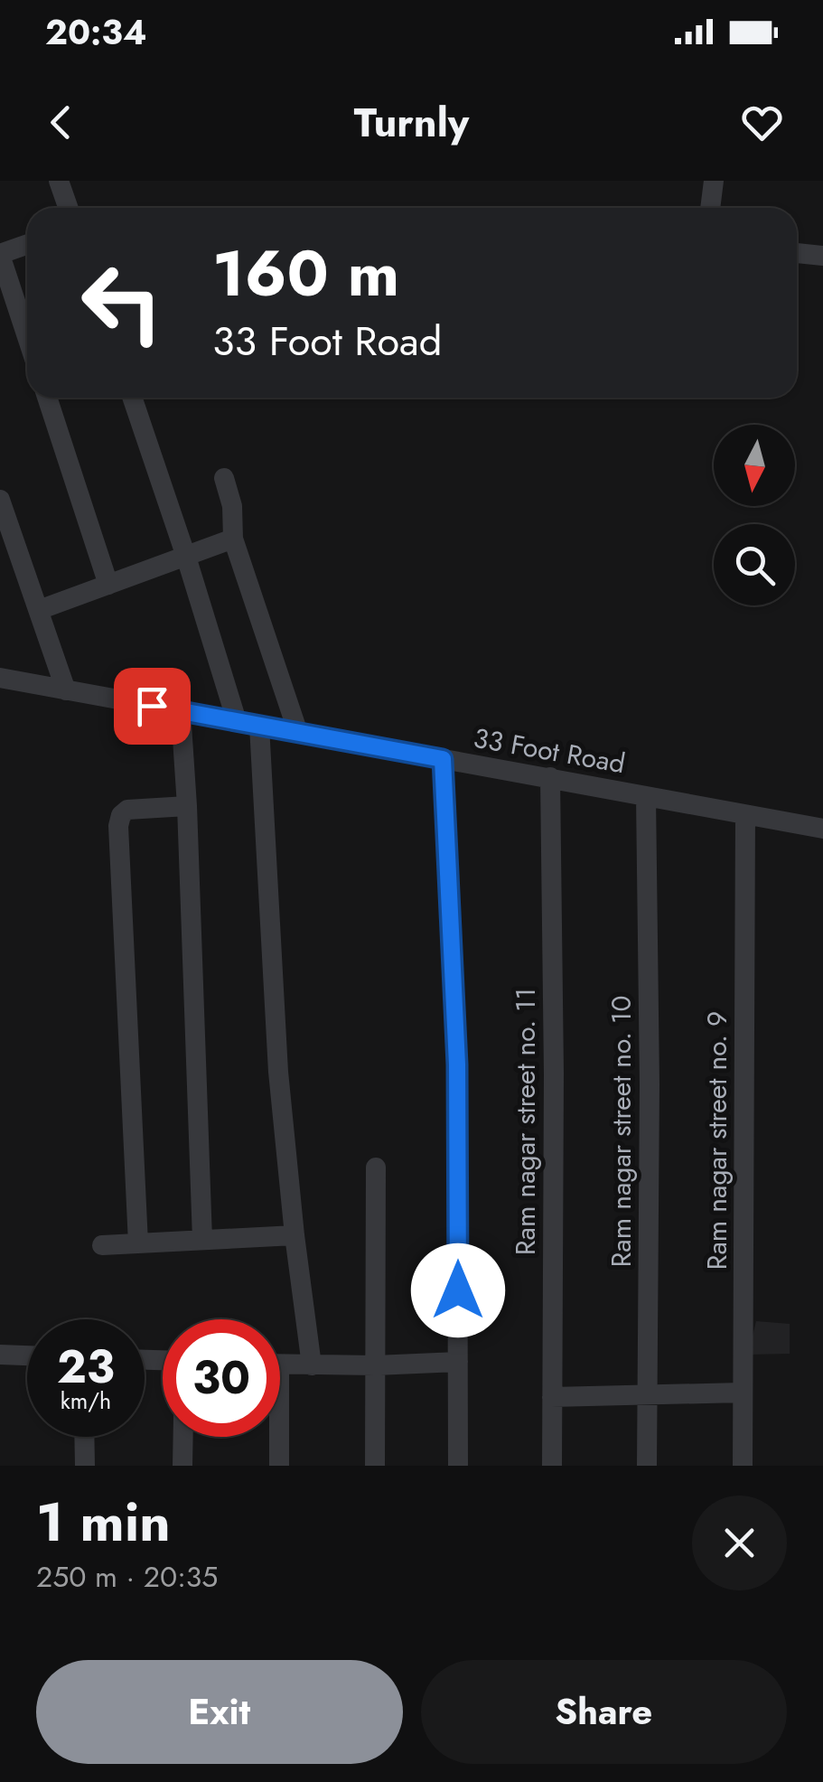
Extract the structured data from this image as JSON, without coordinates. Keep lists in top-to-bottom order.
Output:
{
  "streets": {
    "street": [
      "33 Foot Road",
      "Ram nagar street no. 11",
      "Ram nagar street no. 10",
      "Ram nagar street no. 9"
    ]
  },
  "crossings": [
    ["33 Foot Road", "Ram nagar street no. 11"],
    ["33 Foot Road", "Ram nagar street no. 10"],
    ["33 Foot Road", "Ram nagar street no. 9"]
  ],
  "north": "bottom",
  "page": {
    "status": "20:34",
    "header": "Turnly",
    "turn": ["160 m", "33 Foot Road"],
    "speed": "23 km/h",
    "limit": "30",
    "heading": ["1 min", "250 m · 20:35"],
    "buttons": ["Exit", "Share"]
  }
}
